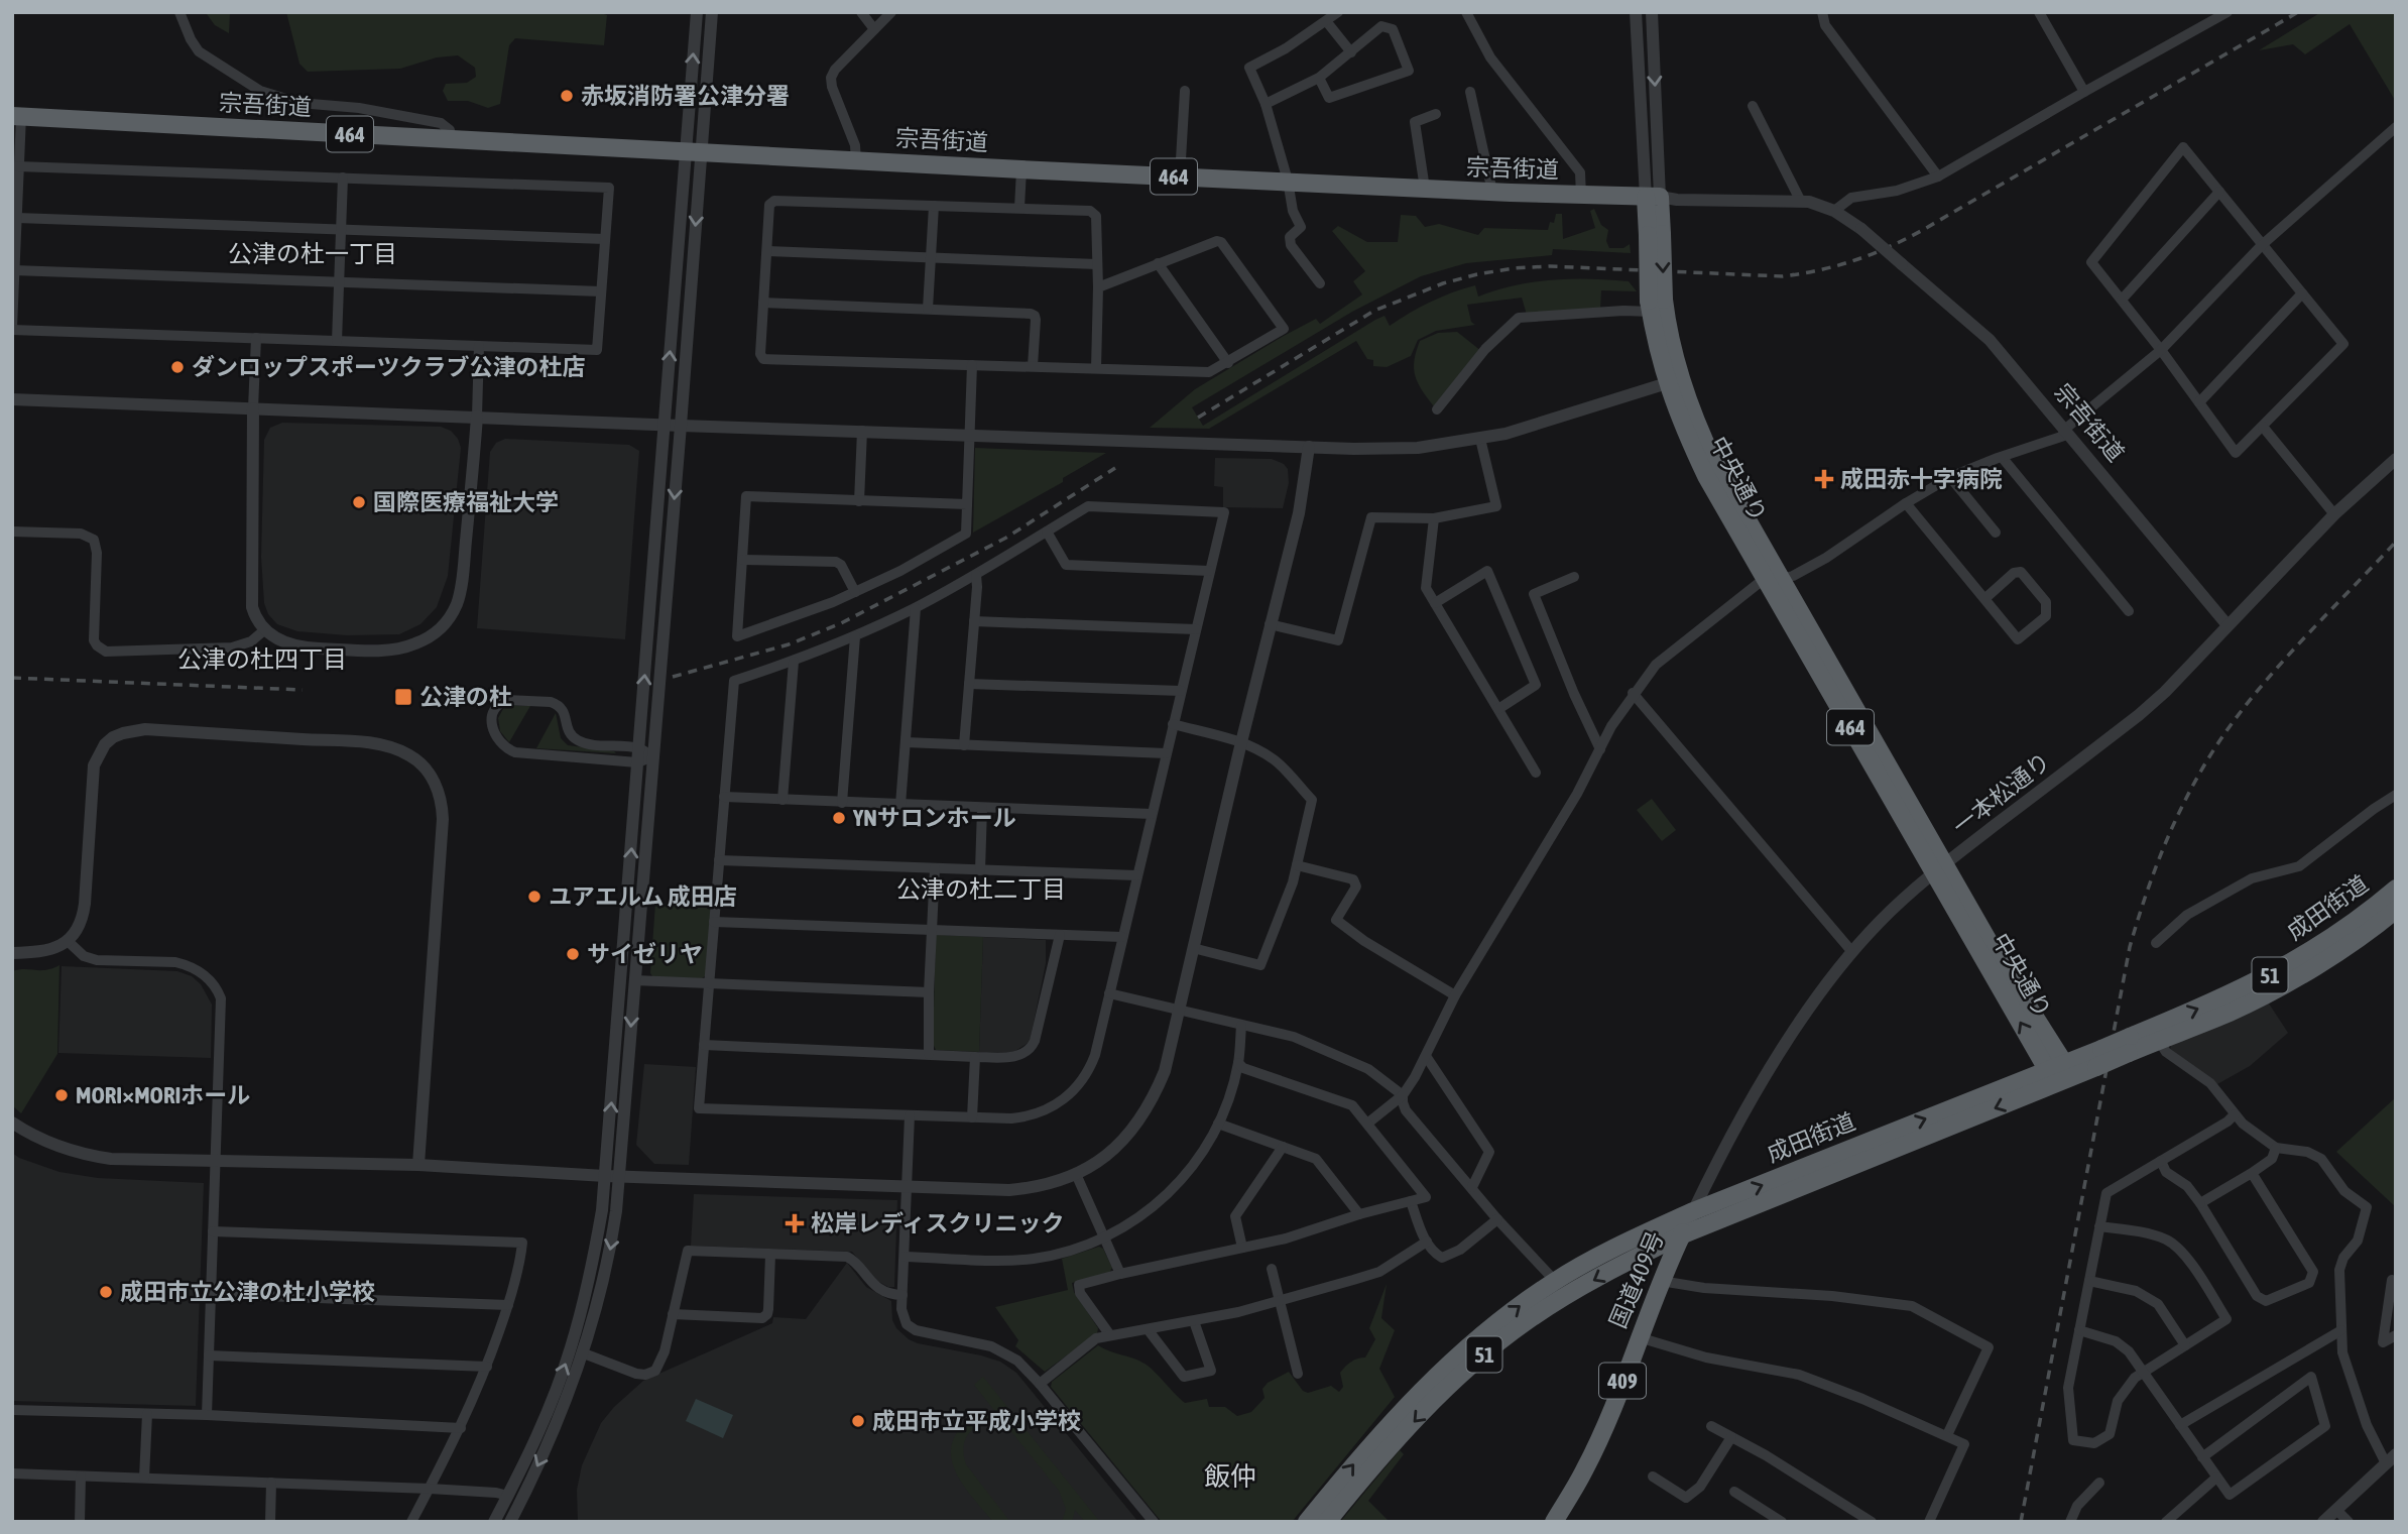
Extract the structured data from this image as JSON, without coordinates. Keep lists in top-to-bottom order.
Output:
{
  "streets": {
    "highway": [
      "宗吾街道",
      "464",
      "中央通り",
      "成田街道",
      "51",
      "国道409号",
      "409"
    ],
    "street": ["一本松通り"]
  },
  "crossings": [
    ["宗吾街道", "中央通り"],
    ["宗吾街道", "一本松通り"],
    ["中央通り", "一本松通り"],
    ["中央通り", "成田街道"],
    ["一本松通り", "成田街道"],
    ["一本松通り", "国道409号"],
    ["成田街道", "国道409号"]
  ],
  "districts": [
    "公津の杜一丁目",
    "公津の杜四丁目",
    "公津の杜二丁目",
    "飯仲"
  ],
  "places": {
    "other": [
      "赤坂消防署公津分署",
      "ダンロップスポーツクラブ公津の杜店",
      "国際医療福祉大学",
      "YNサロンホール",
      "ユアエルム 成田店",
      "サイゼリヤ",
      "MORI×MORIホール",
      "成田市立公津の杜小学校",
      "成田市立平成小学校"
    ],
    "health": ["成田赤十字病院", "松岸レディスクリニック"],
    "transit": ["公津の杜"]
  }
}
